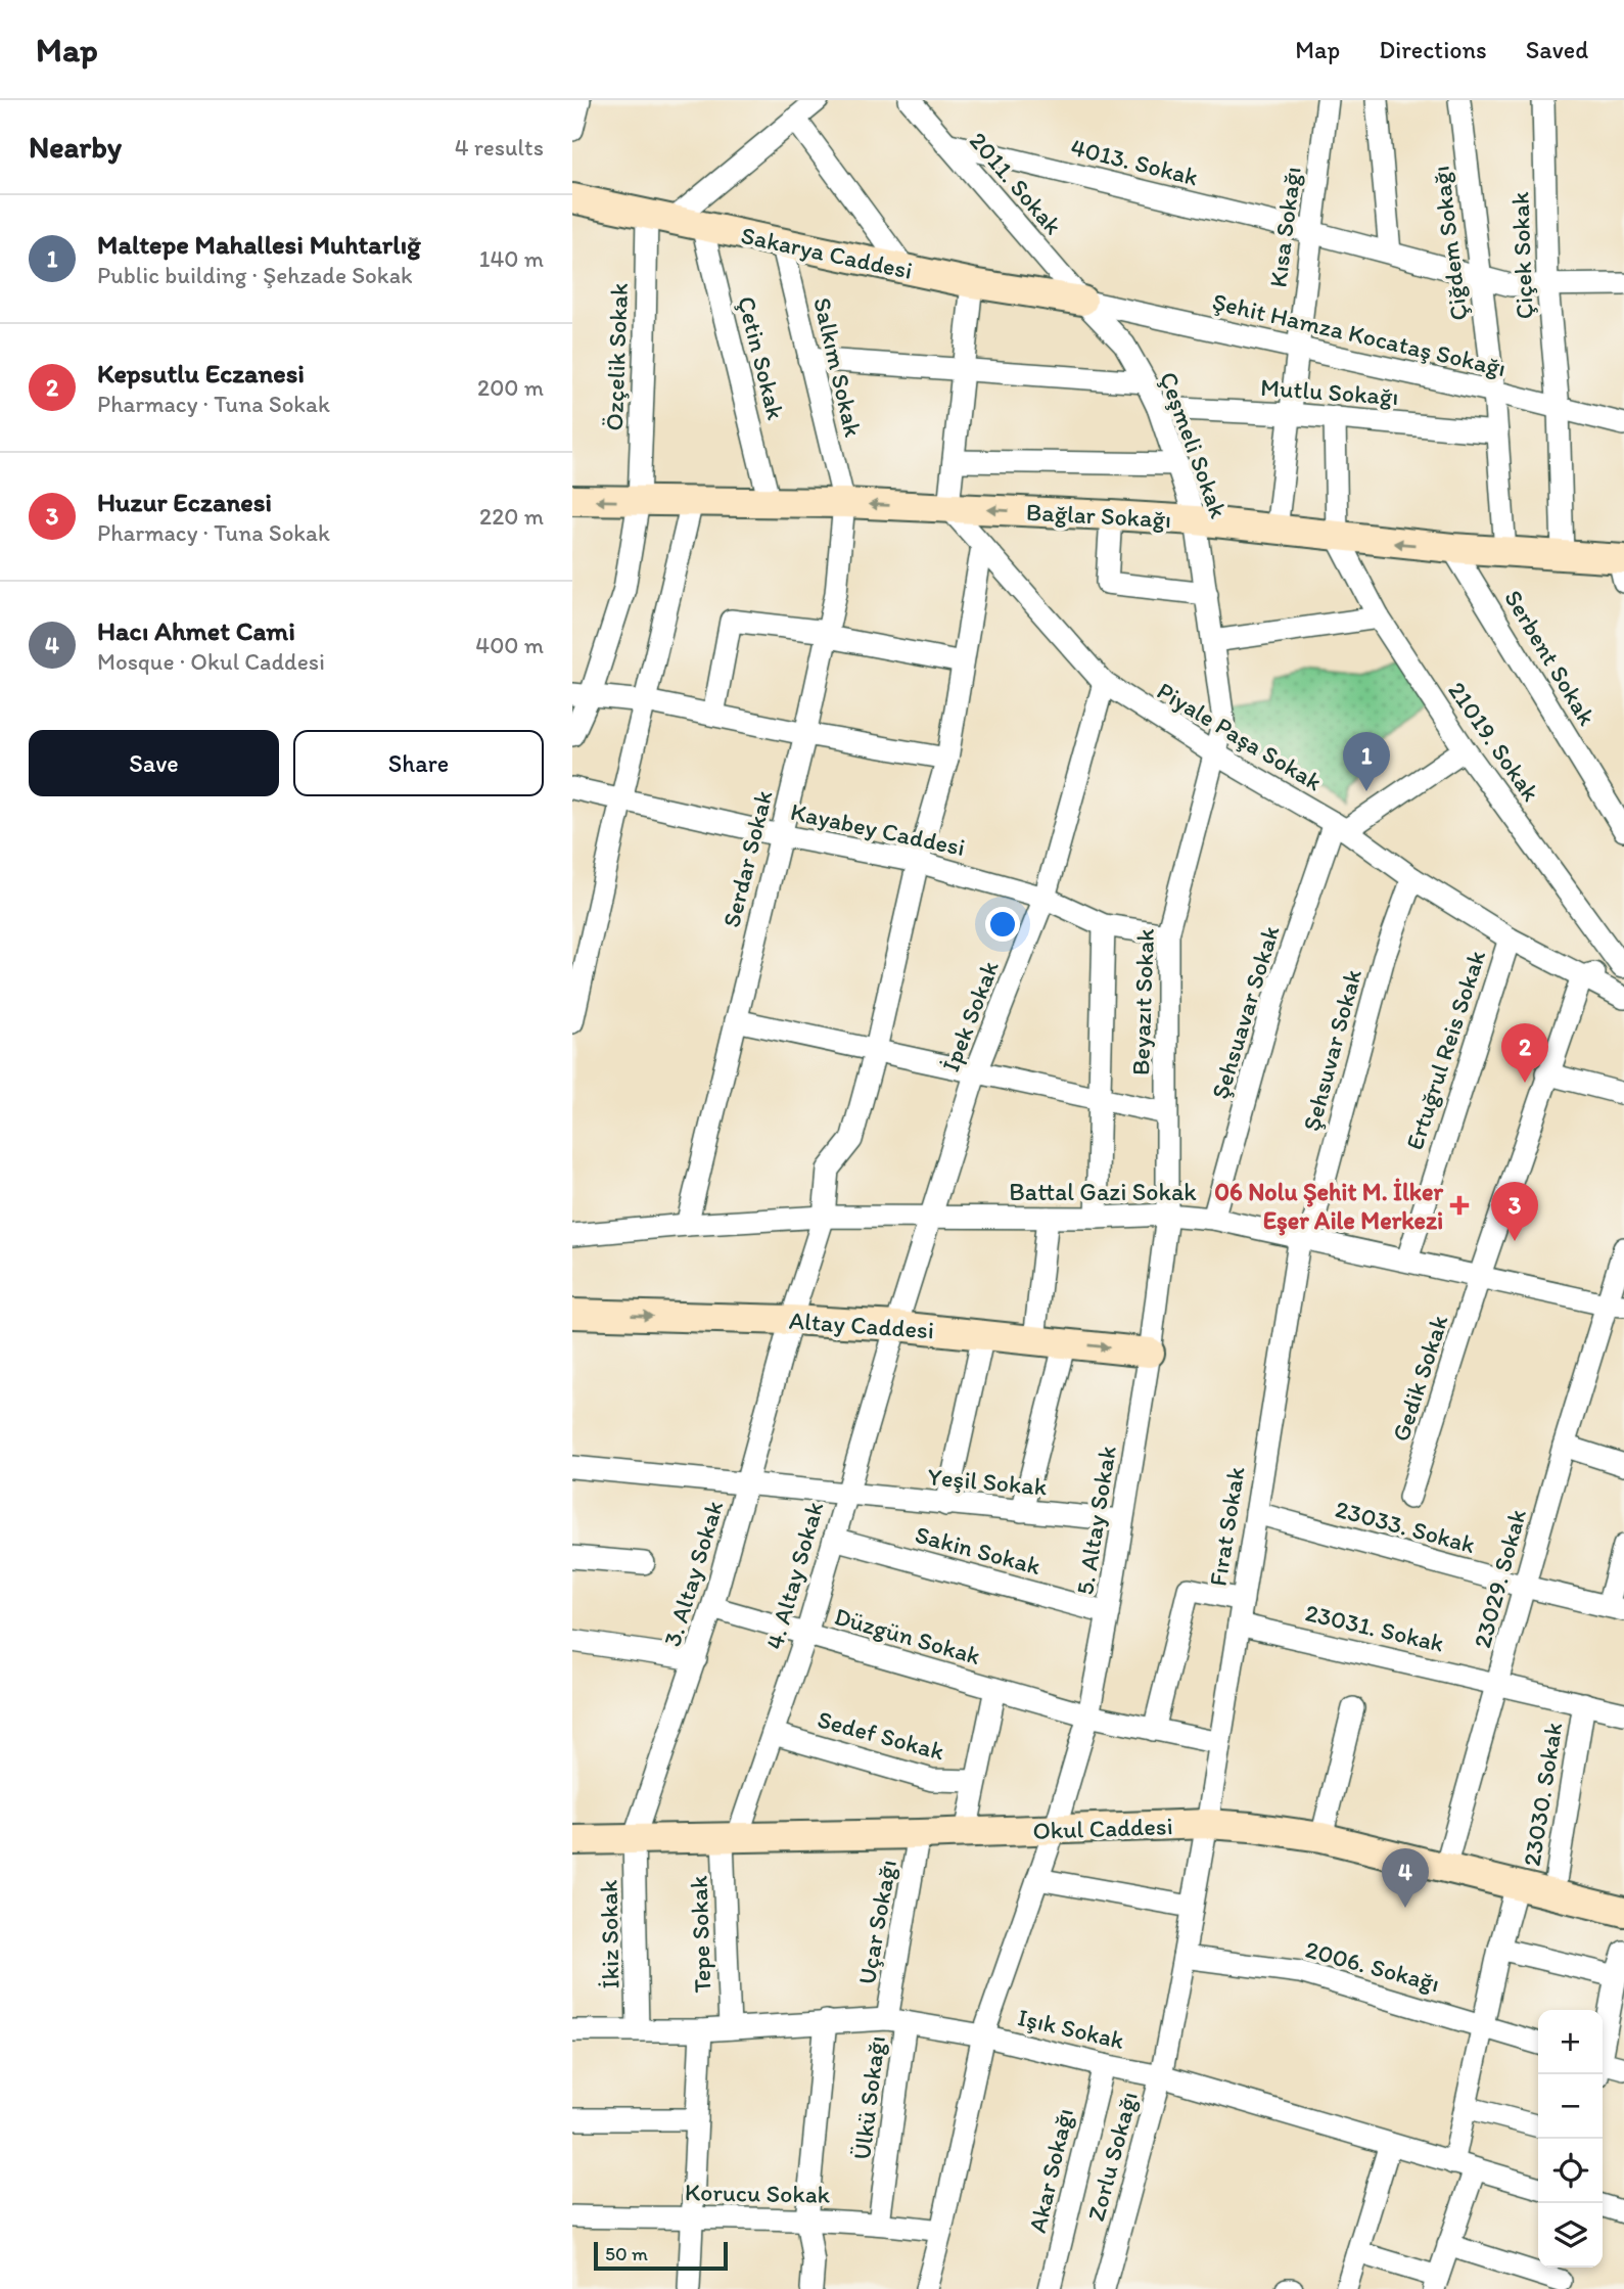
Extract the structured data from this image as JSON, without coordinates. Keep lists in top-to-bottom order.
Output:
{
  "streets": {
    "main road": [
      "Sakarya Caddesi",
      "Bağlar Sokağı",
      "Altay Caddesi",
      "Okul Caddesi"
    ],
    "street": [
      "4013. Sokak",
      "2011. Sokak",
      "Kısa Sokağı",
      "Çiğdem Sokağı",
      "Çiçek Sokak",
      "Şehit Hamza Kocataş Sokağı",
      "Özçelik Sokak",
      "Çetin Sokak",
      "Salkım Sokak",
      "Mutlu Sokağı",
      "Çeşmeli Sokak",
      "Serbent Sokak",
      "Piyale Paşa Sokak",
      "21019. Sokak",
      "Kayabey Caddesi",
      "Serdar Sokak",
      "Beyazıt Sokak",
      "Şehsuavar Sokak",
      "İpek Sokak",
      "Şehsuvar Sokak",
      "Ertuğrul Reis Sokak",
      "Battal Gazi Sokak",
      "Gedik Sokak",
      "Yeşil Sokak",
      "5. Altay Sokak",
      "Fırat Sokak",
      "23033. Sokak",
      "Sakin Sokak",
      "3. Altay Sokak",
      "4. Altay Sokak",
      "23029. Sokak",
      "23031. Sokak",
      "Düzgün Sokak",
      "Sedef Sokak",
      "23030. Sokak",
      "Uçar Sokağı",
      "İkiz Sokak",
      "Tepe Sokak",
      "2006. Sokağı",
      "Işık Sokak",
      "Ülkü Sokağı",
      "Zorlu Sokağı",
      "Akar Sokağı",
      "Korucu Sokak"
    ]
  },
  "crossings": [
    ["4013. Sokak", "2011. Sokak"],
    ["4013. Sokak", "Kısa Sokağı"],
    ["4013. Sokak", "Çiğdem Sokağı"],
    ["4013. Sokak", "Çiçek Sokak"],
    ["2011. Sokak", "Sakarya Caddesi"],
    ["2011. Sokak", "Şehit Hamza Kocataş Sokağı"],
    ["2011. Sokak", "Çeşmeli Sokak"],
    ["Kısa Sokağı", "Şehit Hamza Kocataş Sokağı"],
    ["Kısa Sokağı", "Mutlu Sokağı"],
    ["Kısa Sokağı", "Bağlar Sokağı"],
    ["Çiğdem Sokağı", "Şehit Hamza Kocataş Sokağı"],
    ["Çiğdem Sokağı", "Mutlu Sokağı"],
    ["Çiğdem Sokağı", "Bağlar Sokağı"],
    ["Sakarya Caddesi", "Şehit Hamza Kocataş Sokağı"],
    ["Sakarya Caddesi", "Özçelik Sokak"],
    ["Sakarya Caddesi", "Çetin Sokak"],
    ["Sakarya Caddesi", "Salkım Sokak"],
    ["Sakarya Caddesi", "Çeşmeli Sokak"],
    ["Çiçek Sokak", "Şehit Hamza Kocataş Sokağı"],
    ["Çiçek Sokak", "Bağlar Sokağı"],
    ["Şehit Hamza Kocataş Sokağı", "Çeşmeli Sokak"],
    ["Özçelik Sokak", "Bağlar Sokağı"],
    ["Çetin Sokak", "Bağlar Sokağı"],
    ["Salkım Sokak", "Bağlar Sokağı"],
    ["Salkım Sokak", "Serdar Sokak"],
    ["Mutlu Sokağı", "Çeşmeli Sokak"],
    ["Çeşmeli Sokak", "Bağlar Sokağı"],
    ["Çeşmeli Sokak", "Piyale Paşa Sokak"],
    ["Çeşmeli Sokak", "Beyazıt Sokak"],
    ["Bağlar Sokağı", "Serbent Sokak"],
    ["Bağlar Sokağı", "Piyale Paşa Sokak"],
    ["Bağlar Sokağı", "21019. Sokak"],
    ["Bağlar Sokağı", "Serdar Sokak"],
    ["Piyale Paşa Sokak", "Beyazıt Sokak"],
    ["Piyale Paşa Sokak", "Şehsuavar Sokak"],
    ["Piyale Paşa Sokak", "İpek Sokak"],
    ["Piyale Paşa Sokak", "Şehsuvar Sokak"],
    ["Piyale Paşa Sokak", "Ertuğrul Reis Sokak"],
    ["Piyale Paşa Sokak", "Gedik Sokak"],
    ["Piyale Paşa Sokak", "3. Altay Sokak"],
    ["Kayabey Caddesi", "Serdar Sokak"],
    ["Kayabey Caddesi", "Beyazıt Sokak"],
    ["Kayabey Caddesi", "İpek Sokak"],
    ["Kayabey Caddesi", "3. Altay Sokak"],
    ["Serdar Sokak", "Battal Gazi Sokak"],
    ["Beyazıt Sokak", "Battal Gazi Sokak"],
    ["Beyazıt Sokak", "5. Altay Sokak"],
    ["Şehsuavar Sokak", "Battal Gazi Sokak"],
    ["İpek Sokak", "Battal Gazi Sokak"],
    ["İpek Sokak", "Altay Caddesi"],
    ["İpek Sokak", "4. Altay Sokak"],
    ["Şehsuvar Sokak", "Battal Gazi Sokak"],
    ["Şehsuvar Sokak", "Fırat Sokak"],
    ["Ertuğrul Reis Sokak", "Battal Gazi Sokak"],
    ["Battal Gazi Sokak", "Gedik Sokak"],
    ["Battal Gazi Sokak", "5. Altay Sokak"],
    ["Battal Gazi Sokak", "Fırat Sokak"],
    ["Battal Gazi Sokak", "3. Altay Sokak"],
    ["Battal Gazi Sokak", "23029. Sokak"],
    ["Altay Caddesi", "5. Altay Sokak"],
    ["Altay Caddesi", "3. Altay Sokak"],
    ["Altay Caddesi", "4. Altay Sokak"],
    ["Yeşil Sokak", "5. Altay Sokak"],
    ["Yeşil Sokak", "3. Altay Sokak"],
    ["Yeşil Sokak", "4. Altay Sokak"],
    ["5. Altay Sokak", "Sakin Sokak"],
    ["5. Altay Sokak", "Düzgün Sokak"],
    ["5. Altay Sokak", "Okul Caddesi"],
    ["5. Altay Sokak", "Işık Sokak"],
    ["5. Altay Sokak", "Korucu Sokak"],
    ["Fırat Sokak", "23033. Sokak"],
    ["Fırat Sokak", "23031. Sokak"],
    ["Fırat Sokak", "Düzgün Sokak"],
    ["Fırat Sokak", "Okul Caddesi"],
    ["Fırat Sokak", "Zorlu Sokağı"],
    ["23033. Sokak", "23029. Sokak"],
    ["Sakin Sokak", "4. Altay Sokak"],
    ["3. Altay Sokak", "Düzgün Sokak"],
    ["3. Altay Sokak", "Okul Caddesi"],
    ["3. Altay Sokak", "İkiz Sokak"],
    ["4. Altay Sokak", "Düzgün Sokak"],
    ["4. Altay Sokak", "Sedef Sokak"],
    ["4. Altay Sokak", "Okul Caddesi"],
    ["4. Altay Sokak", "Tepe Sokak"],
    ["23029. Sokak", "23031. Sokak"],
    ["23029. Sokak", "Okul Caddesi"],
    ["23031. Sokak", "23030. Sokak"],
    ["Düzgün Sokak", "Sedef Sokak"],
    ["Sedef Sokak", "Okul Caddesi"],
    ["23030. Sokak", "Okul Caddesi"],
    ["Okul Caddesi", "Uçar Sokağı"],
    ["Okul Caddesi", "İkiz Sokak"],
    ["Okul Caddesi", "Tepe Sokak"],
    ["Okul Caddesi", "Zorlu Sokağı"],
    ["Uçar Sokağı", "Işık Sokak"],
    ["Uçar Sokağı", "Ülkü Sokağı"],
    ["İkiz Sokak", "Işık Sokak"],
    ["Tepe Sokak", "Işık Sokak"],
    ["2006. Sokağı", "Zorlu Sokağı"],
    ["Işık Sokak", "Ülkü Sokağı"],
    ["Işık Sokak", "Zorlu Sokağı"],
    ["Işık Sokak", "Akar Sokağı"],
    ["Ülkü Sokağı", "Korucu Sokak"]
  ],
  "one_way": ["Bağlar Sokağı", "Altay Caddesi"],
  "places": {
    "health": ["06 Nolu Şehit M. İlker Eşer Aile Merkezi"]
  },
  "scale_bar": "50 m",
  "page": {
    "header": "Map",
    "nav": ["Map", "Directions", "Saved"],
    "heading": ["Nearby", "4 results"],
    "list": [
      {
        "mark": "1",
        "name": "Maltepe Mahallesi Muhtarlığ",
        "note": "Public building · Şehzade Sokak",
        "value": "140 m"
      },
      {
        "mark": "2",
        "name": "Kepsutlu Eczanesi",
        "note": "Pharmacy · Tuna Sokak",
        "value": "200 m"
      },
      {
        "mark": "3",
        "name": "Huzur Eczanesi",
        "note": "Pharmacy · Tuna Sokak",
        "value": "220 m"
      },
      {
        "mark": "4",
        "name": "Hacı Ahmet Cami",
        "note": "Mosque · Okul Caddesi",
        "value": "400 m"
      }
    ],
    "buttons": ["Save", "Share"],
    "pins": [
      "1",
      "2",
      "3",
      "4"
    ],
    "map_buttons": ["+", "−"],
    "scale": "50 m"
  }
}
